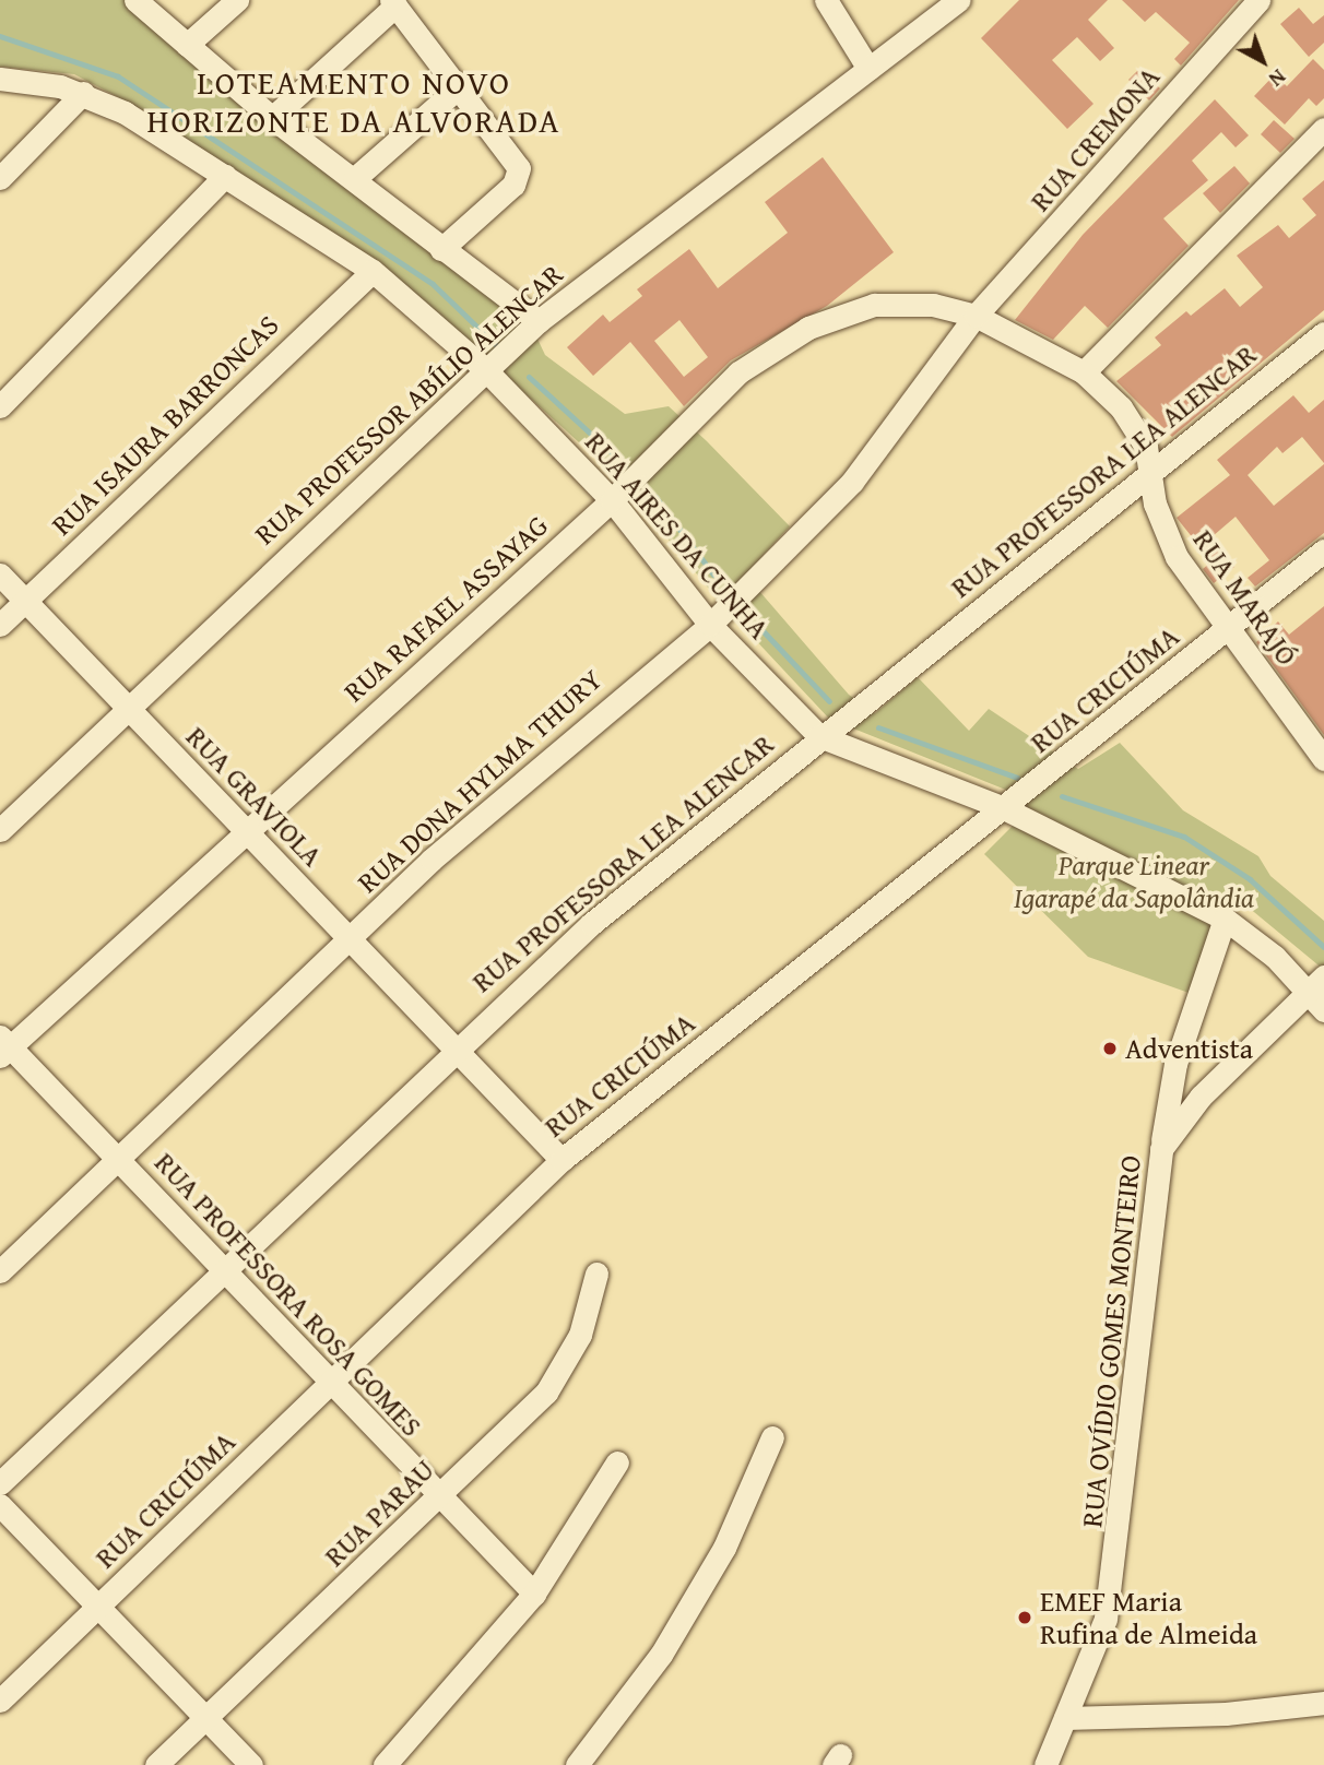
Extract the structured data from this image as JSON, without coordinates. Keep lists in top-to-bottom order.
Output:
{
  "streets": {
    "street": [
      "RUA CREMONA",
      "RUA PROFESSOR ABÍLIO ALENCAR",
      "RUA ISAURA BARRONCAS",
      "RUA PROFESSORA LEA ALENCAR",
      "RUA AIRES DA CUNHA",
      "RUA MARAJÓ",
      "RUA RAFAEL ASSAYAG",
      "RUA CRICIÚMA",
      "RUA DONA HYLMA THURY",
      "RUA GRAVIOLA",
      "RUA PROFESSORA ROSA GOMES",
      "RUA OVÍDIO GOMES MONTEIRO",
      "RUA PARAU"
    ]
  },
  "crossings": [
    ["RUA CREMONA", "RUA MARAJÓ"],
    ["RUA CREMONA", "RUA RAFAEL ASSAYAG"],
    ["RUA CREMONA", "RUA DONA HYLMA THURY"],
    ["RUA PROFESSOR ABÍLIO ALENCAR", "RUA AIRES DA CUNHA"],
    ["RUA PROFESSOR ABÍLIO ALENCAR", "RUA GRAVIOLA"],
    ["RUA ISAURA BARRONCAS", "RUA AIRES DA CUNHA"],
    ["RUA ISAURA BARRONCAS", "RUA GRAVIOLA"],
    ["RUA PROFESSORA LEA ALENCAR", "RUA AIRES DA CUNHA"],
    ["RUA PROFESSORA LEA ALENCAR", "RUA MARAJÓ"],
    ["RUA PROFESSORA LEA ALENCAR", "RUA GRAVIOLA"],
    ["RUA PROFESSORA LEA ALENCAR", "RUA PROFESSORA ROSA GOMES"],
    ["RUA AIRES DA CUNHA", "RUA RAFAEL ASSAYAG"],
    ["RUA AIRES DA CUNHA", "RUA CRICIÚMA"],
    ["RUA AIRES DA CUNHA", "RUA DONA HYLMA THURY"],
    ["RUA AIRES DA CUNHA", "RUA OVÍDIO GOMES MONTEIRO"],
    ["RUA MARAJÓ", "RUA RAFAEL ASSAYAG"],
    ["RUA MARAJÓ", "RUA CRICIÚMA"],
    ["RUA MARAJÓ", "RUA DONA HYLMA THURY"],
    ["RUA RAFAEL ASSAYAG", "RUA DONA HYLMA THURY"],
    ["RUA RAFAEL ASSAYAG", "RUA GRAVIOLA"],
    ["RUA RAFAEL ASSAYAG", "RUA PROFESSORA ROSA GOMES"],
    ["RUA CRICIÚMA", "RUA GRAVIOLA"],
    ["RUA CRICIÚMA", "RUA PROFESSORA ROSA GOMES"],
    ["RUA DONA HYLMA THURY", "RUA GRAVIOLA"],
    ["RUA DONA HYLMA THURY", "RUA PROFESSORA ROSA GOMES"],
    ["RUA PROFESSORA ROSA GOMES", "RUA PARAU"]
  ],
  "districts": ["LOTEAMENTO NOVO HORIZONTE DA ALVORADA"],
  "parks": ["Parque Linear Igarapé da Sapolândia"],
  "places": ["Adventista", "EMEF Maria Rufina de Almeida"],
  "north": "bottom right"
}
